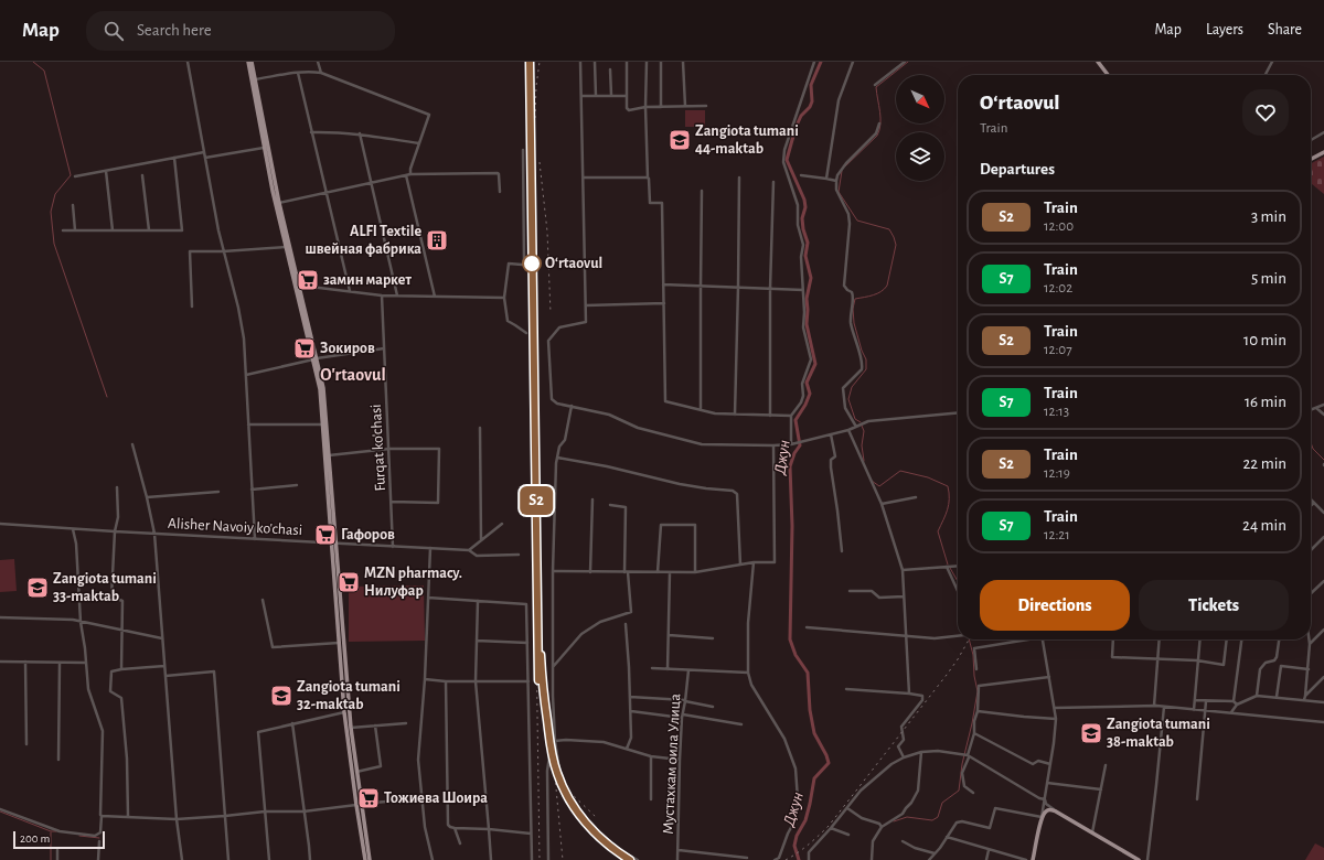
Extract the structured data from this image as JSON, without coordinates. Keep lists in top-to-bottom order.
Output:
{
  "streets": {
    "street": ["Furqat ko'chasi", "Alisher Navoiy ko'chasi", "Мустахкам оила Улица"]
  },
  "crossings": [
    ["Furqat ko'chasi", "Alisher Navoiy ko'chasi"]
  ],
  "districts": ["O'rtaovul"],
  "water": ["Джун"],
  "places": {
    "school or university": [
      "Zangiota tumani 44-maktab",
      "Zangiota tumani 33-maktab",
      "Zangiota tumani 32-maktab",
      "Zangiota tumani 38-maktab"
    ],
    "building": ["ALFI Textile швейная фабрика"],
    "other": ["Oʻrtaovul"],
    "supermarket": [
      "замин маркет",
      "Зокиров",
      "Гафоров",
      "MZN pharmacy. Нилуфар",
      "Тожиева Шоира"
    ]
  },
  "scale_bar": "200 m",
  "north": "bottom right",
  "page": {
    "header": "Map",
    "search": "Search here",
    "nav": ["Map", "Layers", "Share"],
    "on_map": "S2",
    "heading": [
      ["Oʻrtaovul", "Train"],
      "Departures"
    ],
    "list": [
      {
        "mark": "S2",
        "name": "Train",
        "note": "12:00",
        "value": "3 min"
      },
      {
        "mark": "S7",
        "name": "Train",
        "note": "12:02",
        "value": "5 min"
      },
      {
        "mark": "S2",
        "name": "Train",
        "note": "12:07",
        "value": "10 min"
      },
      {
        "mark": "S7",
        "name": "Train",
        "note": "12:13",
        "value": "16 min"
      },
      {
        "mark": "S2",
        "name": "Train",
        "note": "12:19",
        "value": "22 min"
      },
      {
        "mark": "S7",
        "name": "Train",
        "note": "12:21",
        "value": "24 min"
      }
    ],
    "buttons": ["Directions", "Tickets"],
    "scale": "200 m"
  }
}
